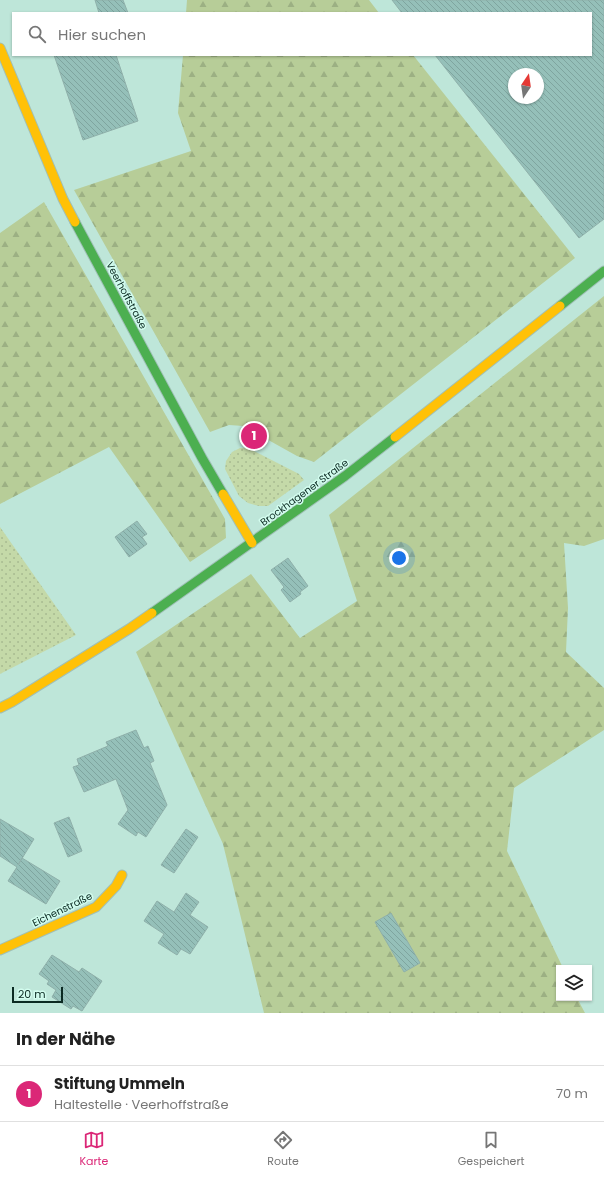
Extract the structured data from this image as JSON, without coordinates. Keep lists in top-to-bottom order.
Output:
{
  "streets": {
    "main road": ["Veerhoffstraße", "Brockhagener Straße", "Eichenstraße"]
  },
  "crossings": [
    ["Veerhoffstraße", "Brockhagener Straße"]
  ],
  "scale_bar": "20 m",
  "north": "top",
  "page": {
    "search": "Hier suchen",
    "pins": "1",
    "scale": "20 m",
    "heading": "In der Nähe",
    "list": [
      {
        "mark": "1",
        "name": "Stiftung Ummeln",
        "note": "Haltestelle · Veerhoffstraße",
        "value": "70 m"
      }
    ],
    "nav": ["Karte", "Route", "Gespeichert"]
  }
}
